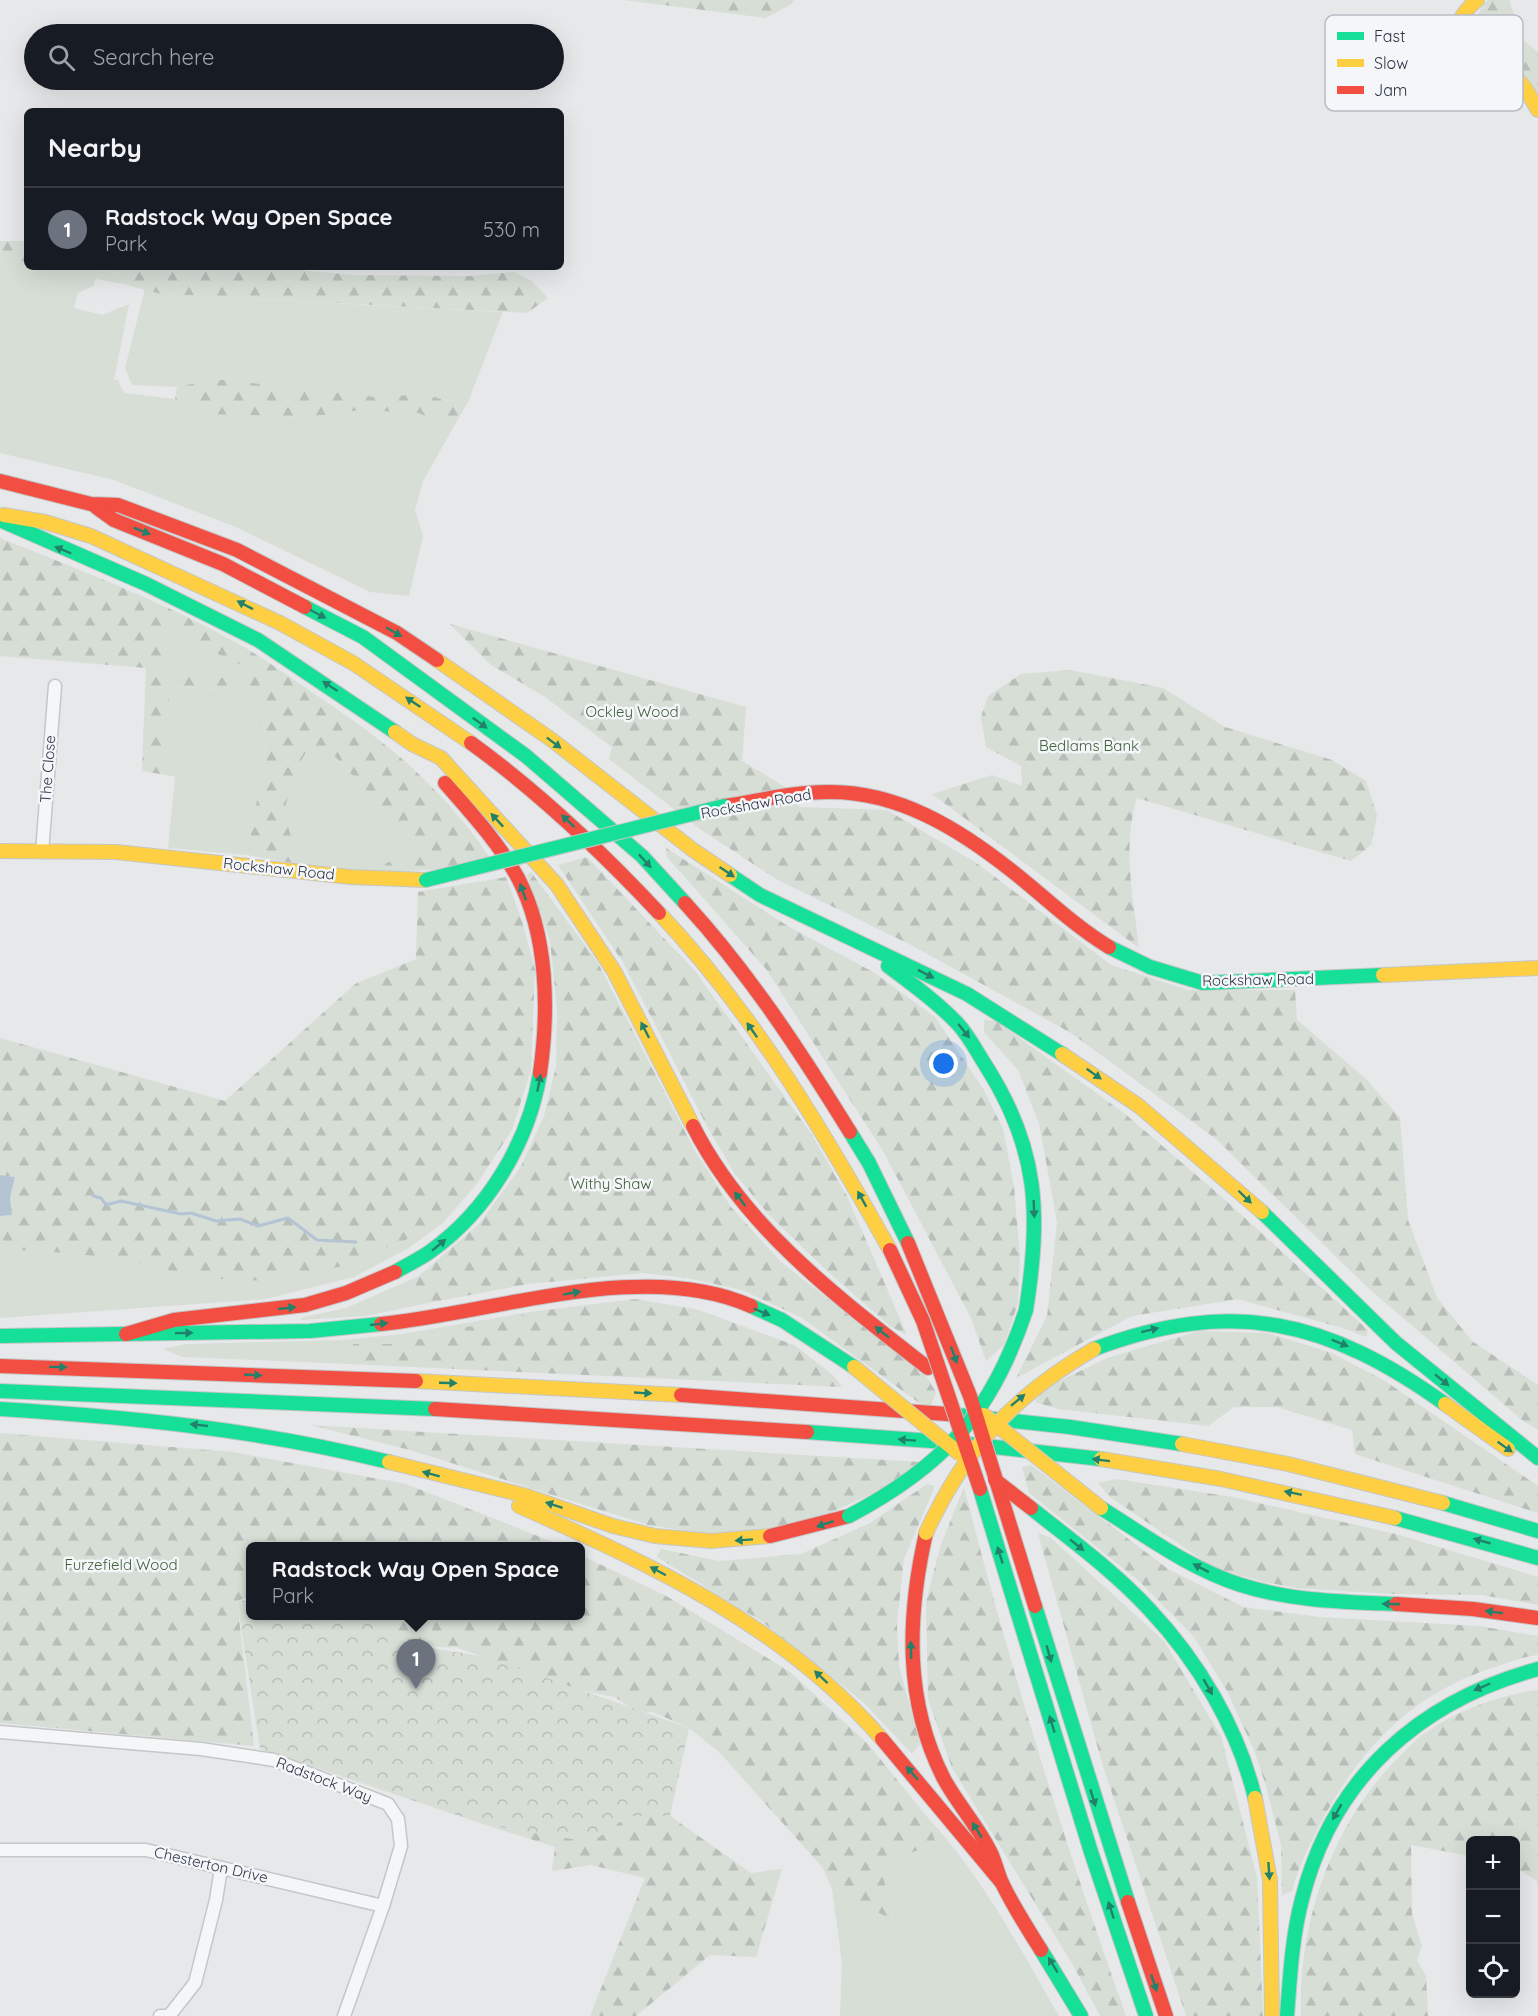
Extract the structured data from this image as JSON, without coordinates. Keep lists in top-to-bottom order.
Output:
{
  "streets": {
    "main road": ["Rockshaw Road"],
    "street": ["The Close", "Radstock Way", "Chesterton Drive"]
  },
  "crossings": [
    ["The Close", "Rockshaw Road"],
    ["Radstock Way", "Chesterton Drive"]
  ],
  "parks": [
    "Ockley Wood",
    "Bedlams Bank",
    "Withy Shaw",
    "Furzefield Wood"
  ],
  "legend": ["Fast", "Slow", "Jam"],
  "page": {
    "search": "Search here",
    "heading": "Nearby",
    "list": [
      {
        "mark": "1",
        "name": "Radstock Way Open Space",
        "note": "Park",
        "value": "530 m"
      }
    ],
    "popup": ["Radstock Way Open Space", "Park"],
    "pins": "1",
    "map_buttons": ["+", "−"]
  }
}
